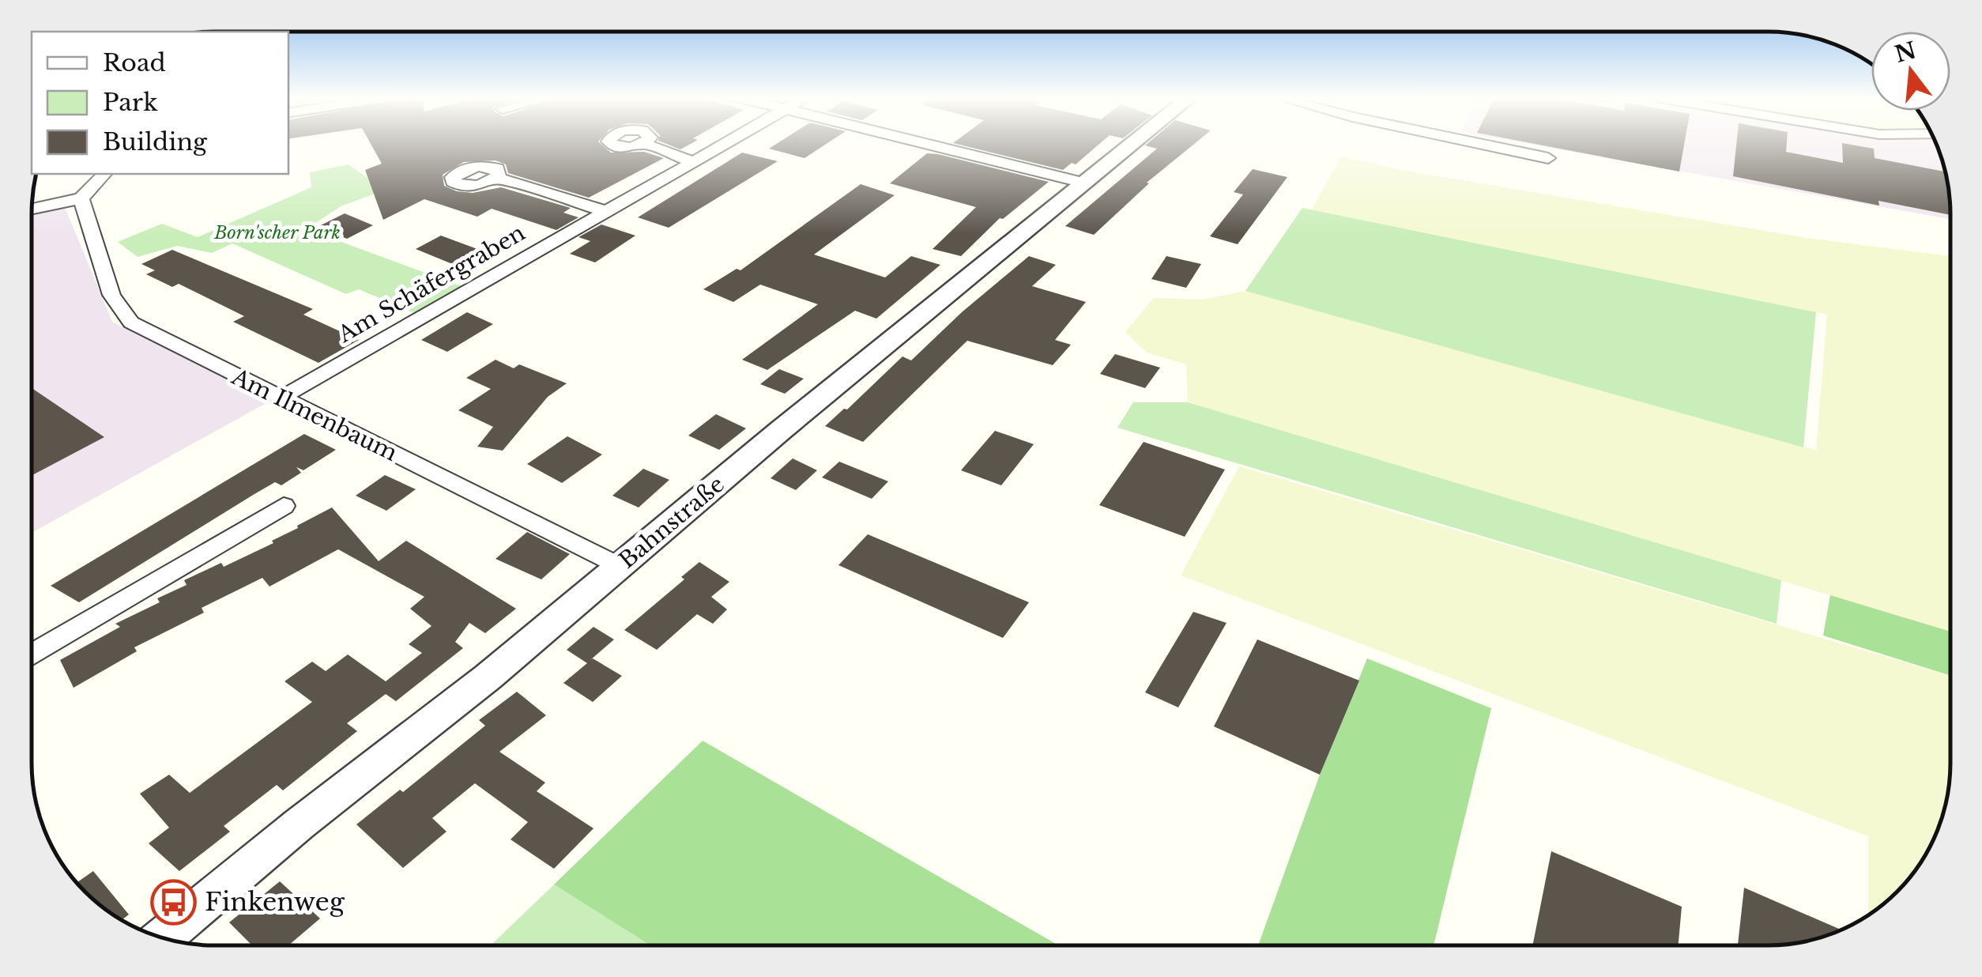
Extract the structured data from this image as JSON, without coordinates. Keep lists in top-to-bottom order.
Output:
{
  "streets": {
    "street": ["Am Schäfergraben", "Am Ilmenbaum", "Bahnstraße"]
  },
  "crossings": [
    ["Am Schäfergraben", "Am Ilmenbaum"],
    ["Am Ilmenbaum", "Bahnstraße"]
  ],
  "parks": ["Born'scher Park"],
  "places": {
    "bus stop": ["Finkenweg"]
  },
  "legend": ["Road", "Park", "Building"],
  "north": "top"
}
